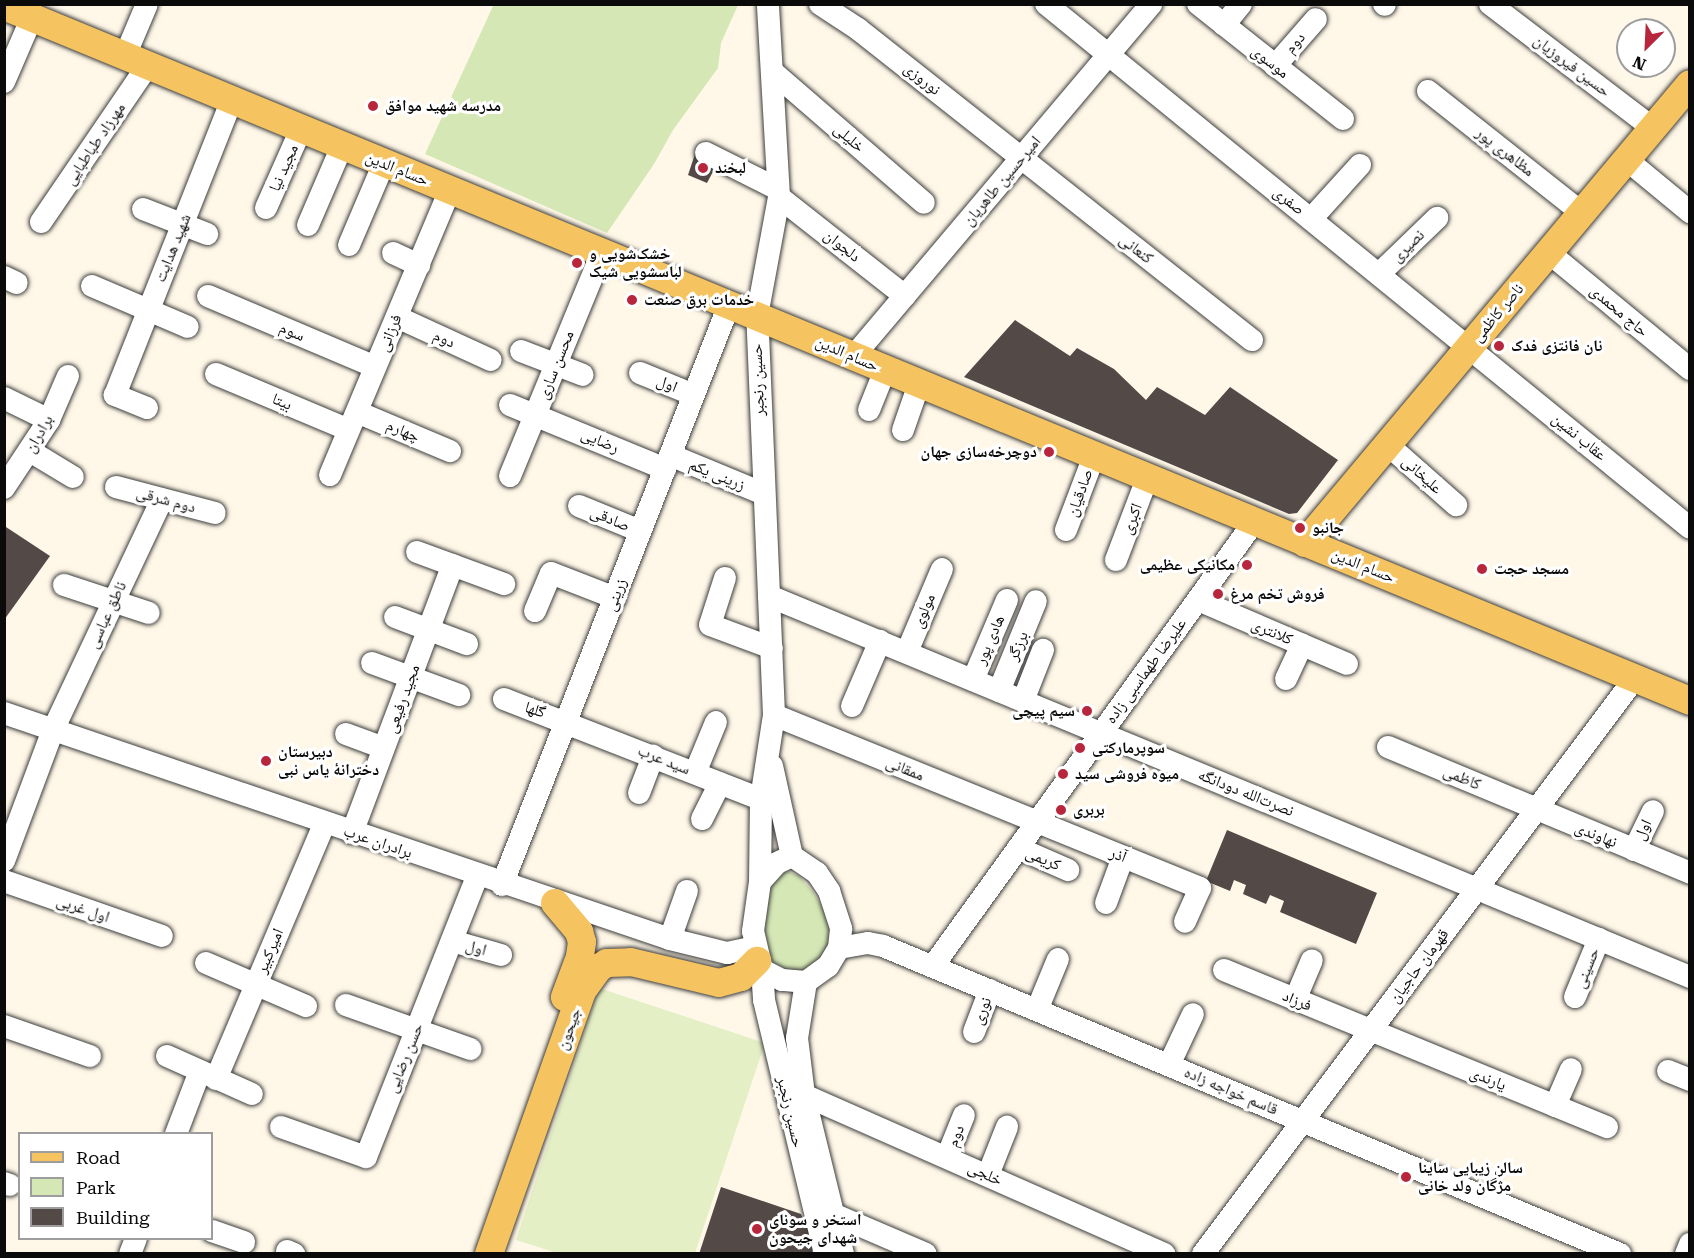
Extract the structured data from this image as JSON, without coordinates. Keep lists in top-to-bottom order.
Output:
{
  "streets": {
    "main road": ["حسام الدین", "ناصر کاظمی", "جیحون"],
    "street": [
      "دوم",
      "موسوی",
      "حسین فیروزیان",
      "نوروزی",
      "خلیلی",
      "مهرزاد طباطبایی",
      "مظاهری پور",
      "مجید نیا",
      "امیرحسین طاهریان",
      "صفری",
      "دلجوان",
      "نصیری",
      "شهید هدایت",
      "کنعانی",
      "حاج محمدی",
      "سوم",
      "فرزانی",
      "محسن ساری",
      "حسین رنجبر",
      "اول",
      "بیتا",
      "چهارم",
      "برادران",
      "عقاب نشین",
      "رضایی",
      "زرینی یکم",
      "علیخانی",
      "صادقیان",
      "دوم شرقی",
      "صادقی",
      "اکبری",
      "زرینی",
      "مولوی",
      "ناطق عباسی",
      "کلانتری",
      "هادی پور",
      "برزگر",
      "علیرضا طهماسبی زاده",
      "مجید رفیعی",
      "گلها",
      "سید عرب",
      "ممقانی",
      "کاظمی",
      "نصرت‌الله دودانگه",
      "نهاوندی",
      "برادران عرب",
      "آذر",
      "کریمی",
      "اول غربی",
      "امیرکبیر",
      "قهرمان حاجیان",
      "حسینی",
      "فرزاد",
      "نوری",
      "حسن رضایی",
      "یارندی",
      "قاسم خواجه زاده",
      "خلجی"
    ]
  },
  "crossings": [
    ["دوم", "موسوی"],
    ["دوم", "فرزانی"],
    ["دوم", "خلجی"],
    ["حسین فیروزیان", "ناصر کاظمی"],
    ["نوروزی", "امیرحسین طاهریان"],
    ["نوروزی", "کنعانی"],
    ["خلیلی", "حسین رنجبر"],
    ["مهرزاد طباطبایی", "حسام الدین"],
    ["مظاهری پور", "ناصر کاظمی"],
    ["مجید نیا", "حسام الدین"],
    ["حسام الدین", "امیرحسین طاهریان"],
    ["حسام الدین", "شهید هدایت"],
    ["حسام الدین", "ناصر کاظمی"],
    ["حسام الدین", "فرزانی"],
    ["حسام الدین", "محسن ساری"],
    ["حسام الدین", "حسین رنجبر"],
    ["حسام الدین", "صادقیان"],
    ["حسام الدین", "اکبری"],
    ["حسام الدین", "زرینی"],
    ["حسام الدین", "علیرضا طهماسبی زاده"],
    ["حسام الدین", "قهرمان حاجیان"],
    ["امیرحسین طاهریان", "صفری"],
    ["امیرحسین طاهریان", "دلجوان"],
    ["امیرحسین طاهریان", "کنعانی"],
    ["صفری", "نصیری"],
    ["صفری", "ناصر کاظمی"],
    ["صفری", "عقاب نشین"],
    ["دلجوان", "حسین رنجبر"],
    ["حاج محمدی", "ناصر کاظمی"],
    ["ناصر کاظمی", "عقاب نشین"],
    ["ناصر کاظمی", "علیخانی"],
    ["سوم", "فرزانی"],
    ["فرزانی", "بیتا"],
    ["فرزانی", "چهارم"],
    ["محسن ساری", "رضایی"],
    ["حسین رنجبر", "زرینی یکم"],
    ["حسین رنجبر", "سید عرب"],
    ["حسین رنجبر", "ممقانی"],
    ["حسین رنجبر", "نصرت‌الله دودانگه"],
    ["حسین رنجبر", "برادران عرب"],
    ["حسین رنجبر", "جیحون"],
    ["حسین رنجبر", "قاسم خواجه زاده"],
    ["حسین رنجبر", "خلجی"],
    ["اول", "زرینی"],
    ["اول", "نهاوندی"],
    ["اول", "حسن رضایی"],
    ["بیتا", "چهارم"],
    ["رضایی", "زرینی یکم"],
    ["رضایی", "زرینی"],
    ["زرینی یکم", "زرینی"],
    ["دوم شرقی", "ناطق عباسی"],
    ["صادقی", "زرینی"],
    ["زرینی", "گلها"],
    ["زرینی", "سید عرب"],
    ["زرینی", "برادران عرب"],
    ["مولوی", "نصرت‌الله دودانگه"],
    ["ناطق عباسی", "برادران عرب"],
    ["کلانتری", "علیرضا طهماسبی زاده"],
    ["هادی پور", "نصرت‌الله دودانگه"],
    ["برزگر", "نصرت‌الله دودانگه"],
    ["علیرضا طهماسبی زاده", "ممقانی"],
    ["علیرضا طهماسبی زاده", "نصرت‌الله دودانگه"],
    ["علیرضا طهماسبی زاده", "آذر"],
    ["علیرضا طهماسبی زاده", "کریمی"],
    ["علیرضا طهماسبی زاده", "قاسم خواجه زاده"],
    ["مجید رفیعی", "برادران عرب"],
    ["گلها", "سید عرب"],
    ["ممقانی", "آذر"],
    ["کاظمی", "نهاوندی"],
    ["کاظمی", "قهرمان حاجیان"],
    ["نصرت‌الله دودانگه", "قهرمان حاجیان"],
    ["نصرت‌الله دودانگه", "حسینی"],
    ["نهاوندی", "قهرمان حاجیان"],
    ["برادران عرب", "امیرکبیر"],
    ["برادران عرب", "جیحون"],
    ["برادران عرب", "حسن رضایی"],
    ["برادران عرب", "قاسم خواجه زاده"],
    ["قهرمان حاجیان", "فرزاد"],
    ["قهرمان حاجیان", "یارندی"],
    ["قهرمان حاجیان", "قاسم خواجه زاده"],
    ["فرزاد", "یارندی"],
    ["نوری", "قاسم خواجه زاده"],
    ["جیحون", "قاسم خواجه زاده"]
  ],
  "places": [
    "مدرسه شهید موافق",
    "لبخند",
    "خشک‌شویی و لباسشویی شیک",
    "خدمات برق صنعت",
    "نان فانتزی فدک",
    "دوچرخه‌سازی جهان",
    "جانبو",
    "مکانیکی عظیمی",
    "مسجد حجت",
    "فروش تخم مرغ",
    "سیم پیچی",
    "سوپرمارکتی",
    "دبیرستان دخترانهٔ یاس نبی",
    "میوه فروشی سید",
    "بربری",
    "سالن زیبایی ساینا مژگان ولد خانی",
    "استخر و سونای شهدای جیحون"
  ],
  "legend": ["Road", "Park", "Building"],
  "north": "bottom left"
}
